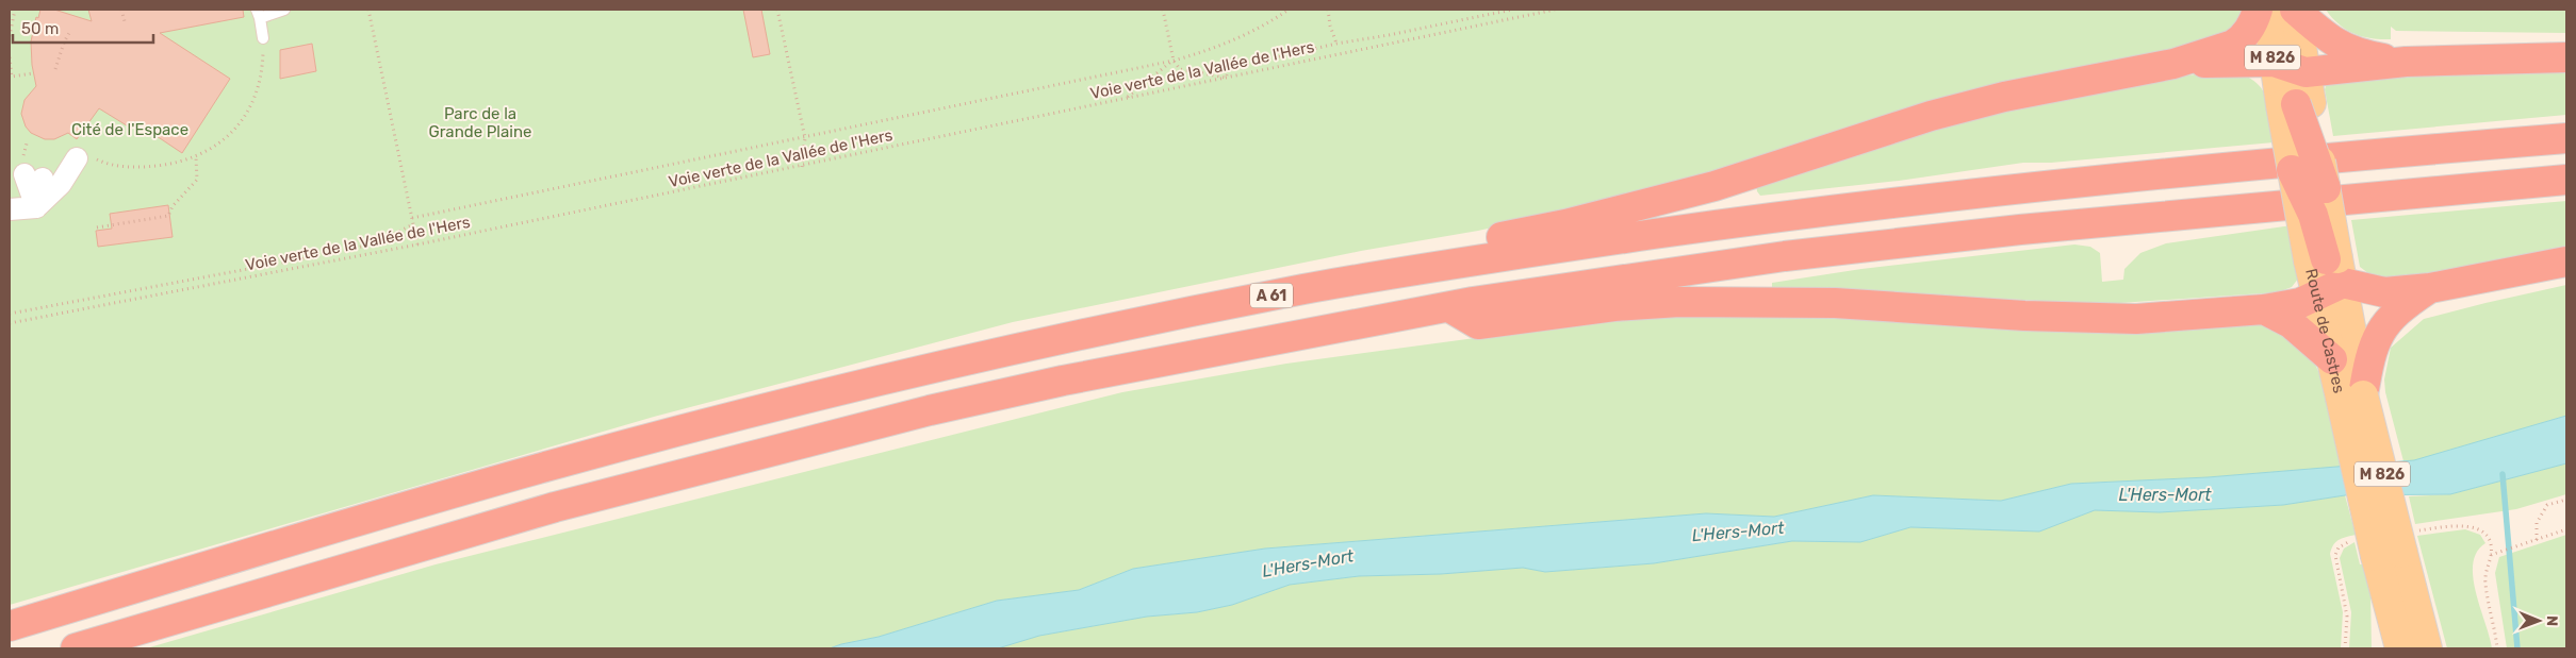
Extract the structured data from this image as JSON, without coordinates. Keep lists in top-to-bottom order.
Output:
{
  "streets": {
    "highway": ["A 61"],
    "main road": ["M 826", "Route de Castres"],
    "path": ["Voie verte de la Vallée de l'Hers"]
  },
  "water": ["L'Hers-Mort"],
  "parks": ["Parc de la Grande Plaine", "Cité de l'Espace"],
  "scale_bar": "50 m",
  "north": "right"
}
